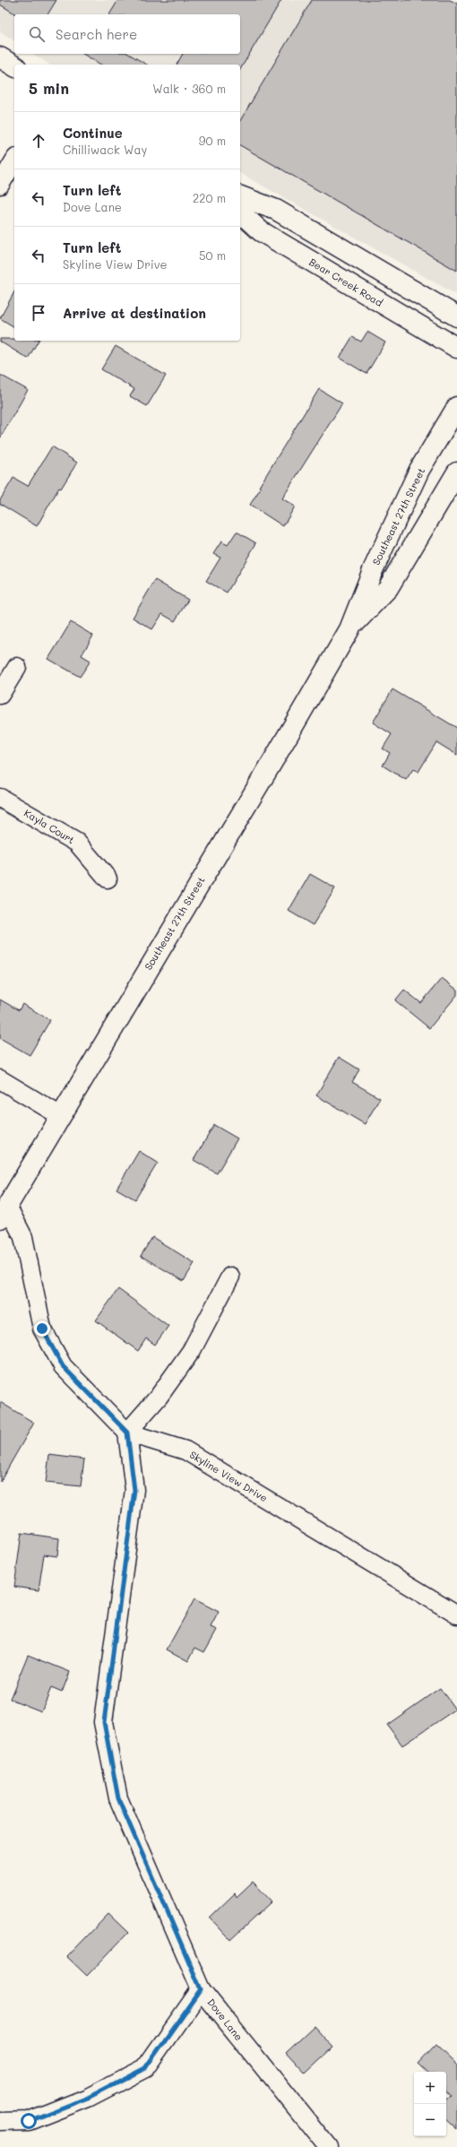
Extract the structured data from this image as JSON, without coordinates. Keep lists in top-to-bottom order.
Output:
{
  "streets": {
    "main road": ["Bear Creek Road", "Southeast 27th Street"],
    "street": ["Kayla Court", "Skyline View Drive", "Dove Lane"]
  },
  "crossings": [
    ["Southeast 27th Street", "Skyline View Drive"],
    ["Skyline View Drive", "Dove Lane"]
  ],
  "page": {
    "search": "Search here",
    "heading": ["5 min", "Walk · 360 m"],
    "list": [
      ["Continue", "Chilliwack Way", "90 m"],
      ["Turn left", "Dove Lane", "220 m"],
      ["Turn left", "Skyline View Drive", "50 m"],
      "Arrive at destination"
    ],
    "map_buttons": ["+", "−"]
  }
}
